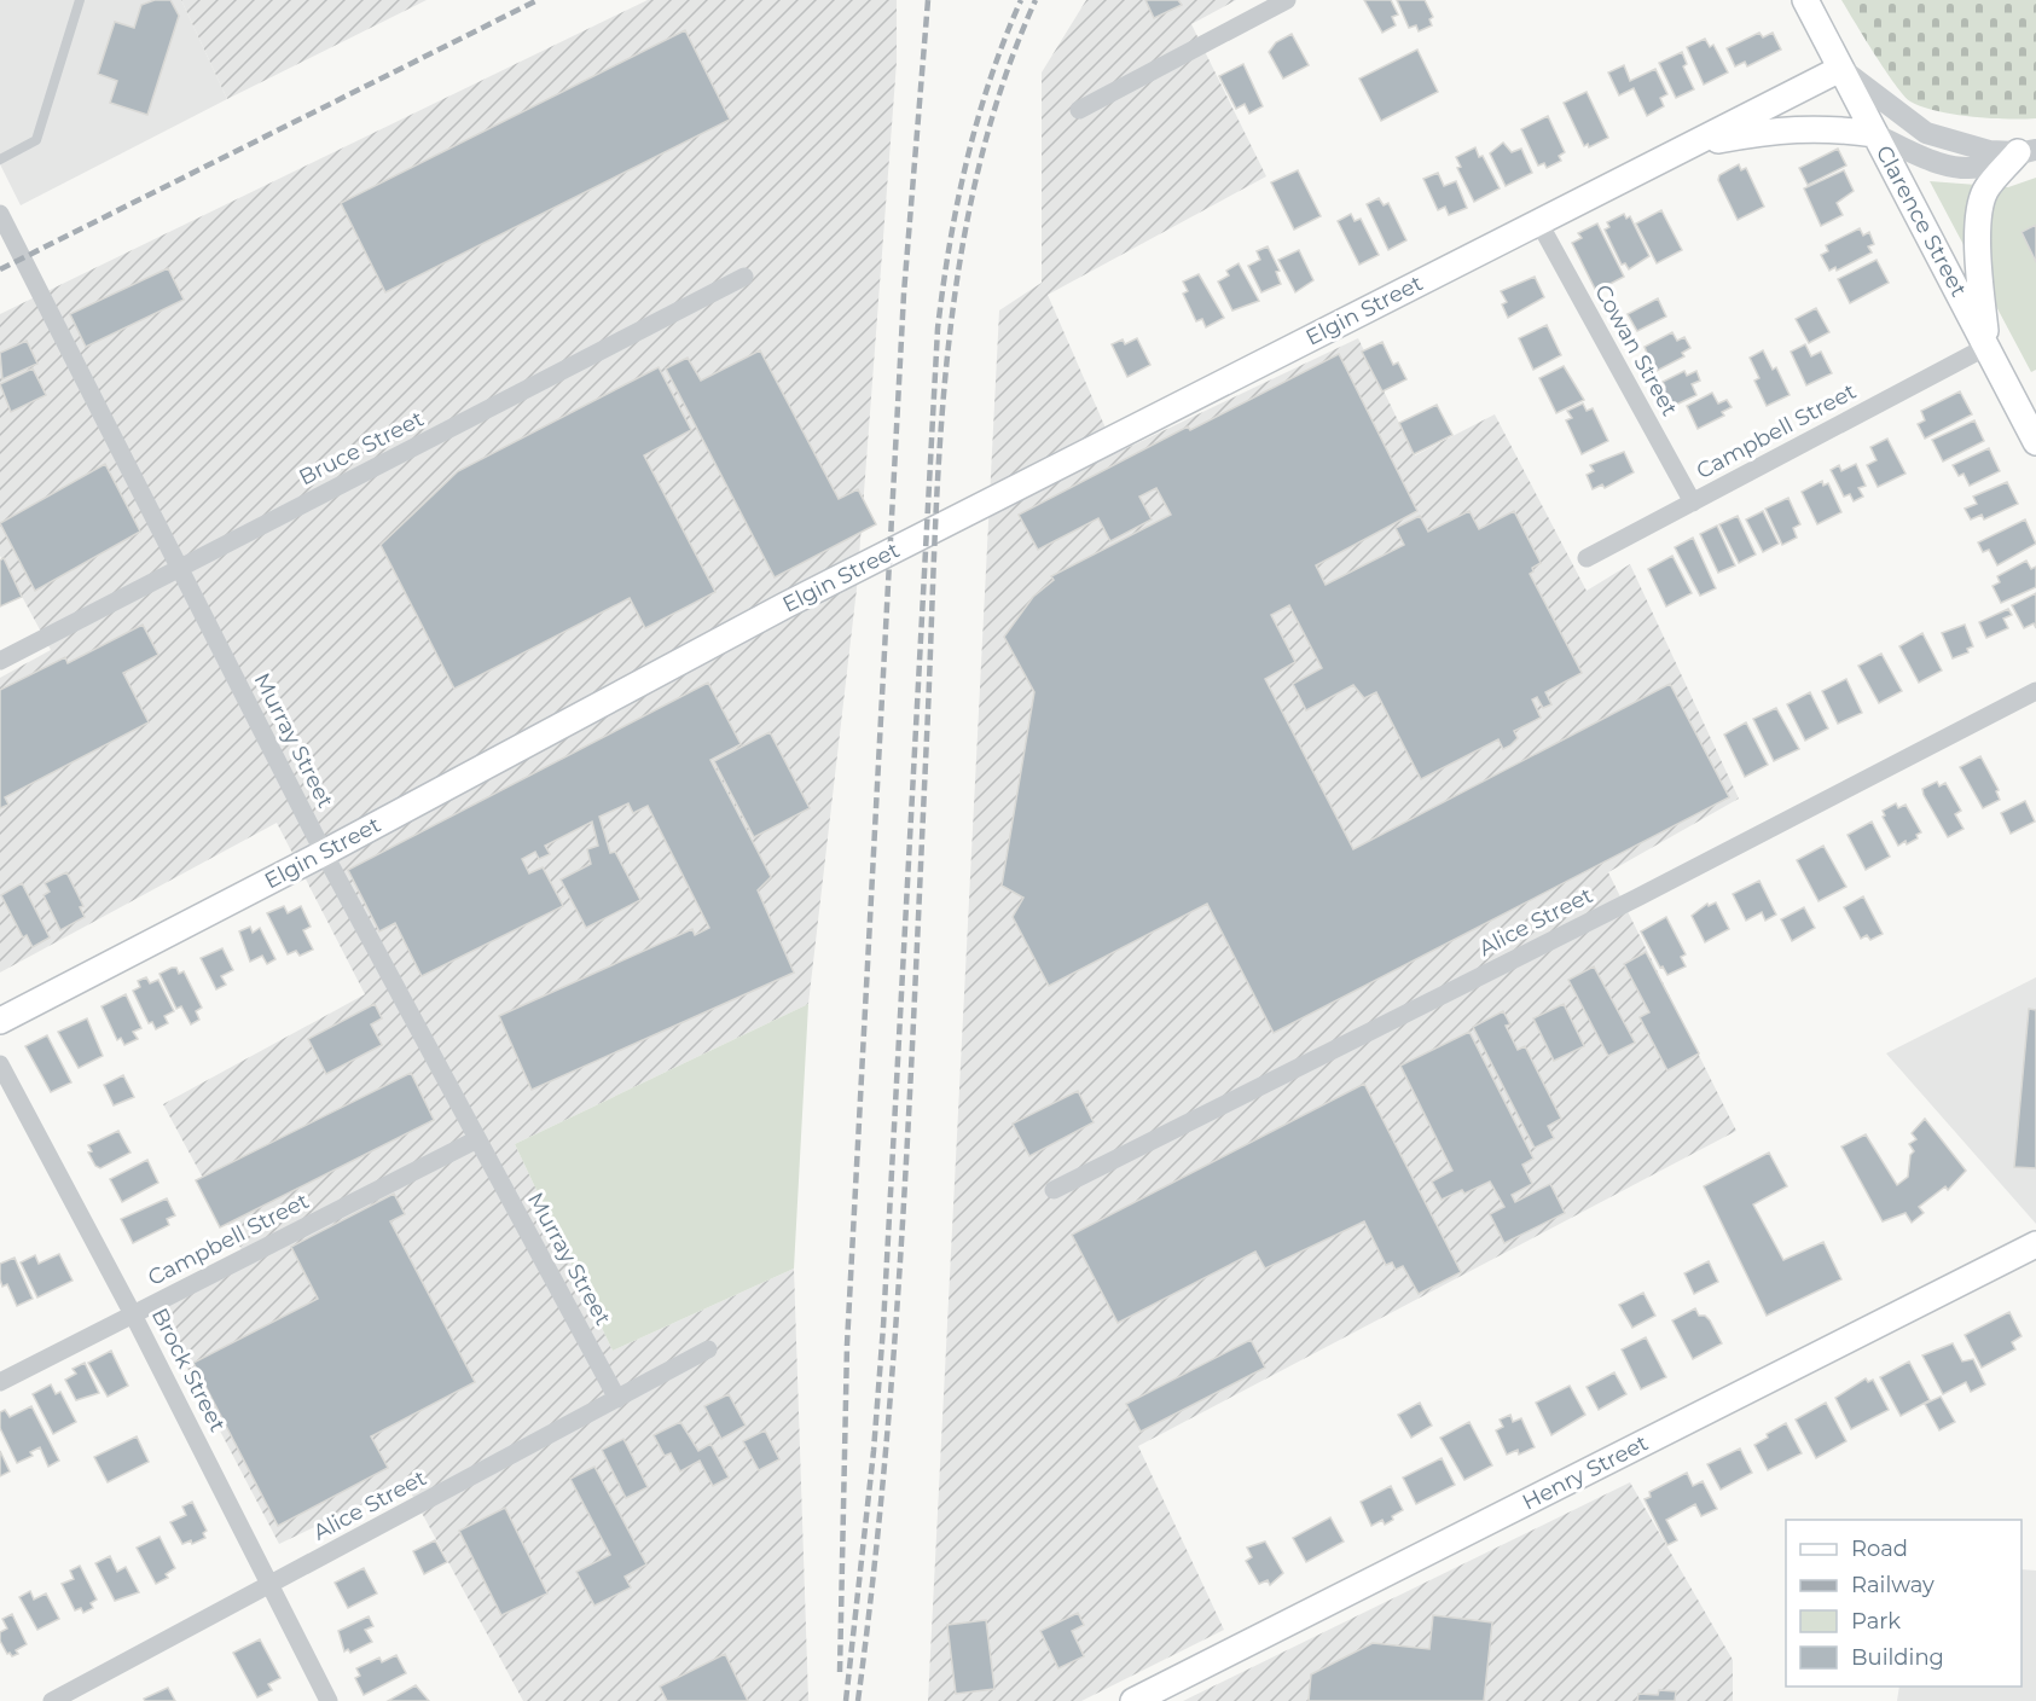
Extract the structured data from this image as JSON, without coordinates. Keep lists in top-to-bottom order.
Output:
{
  "streets": {
    "main road": ["Clarence Street", "Elgin Street", "Henry Street"],
    "street": [
      "Cowan Street",
      "Campbell Street",
      "Bruce Street",
      "Murray Street",
      "Alice Street",
      "Brock Street"
    ]
  },
  "crossings": [
    ["Clarence Street", "Elgin Street"],
    ["Clarence Street", "Campbell Street"],
    ["Elgin Street", "Cowan Street"],
    ["Elgin Street", "Murray Street"],
    ["Cowan Street", "Campbell Street"],
    ["Campbell Street", "Murray Street"],
    ["Campbell Street", "Brock Street"],
    ["Bruce Street", "Murray Street"],
    ["Murray Street", "Alice Street"],
    ["Alice Street", "Brock Street"]
  ],
  "legend": [
    "Road",
    "Railway",
    "Park",
    "Building"
  ]
}
